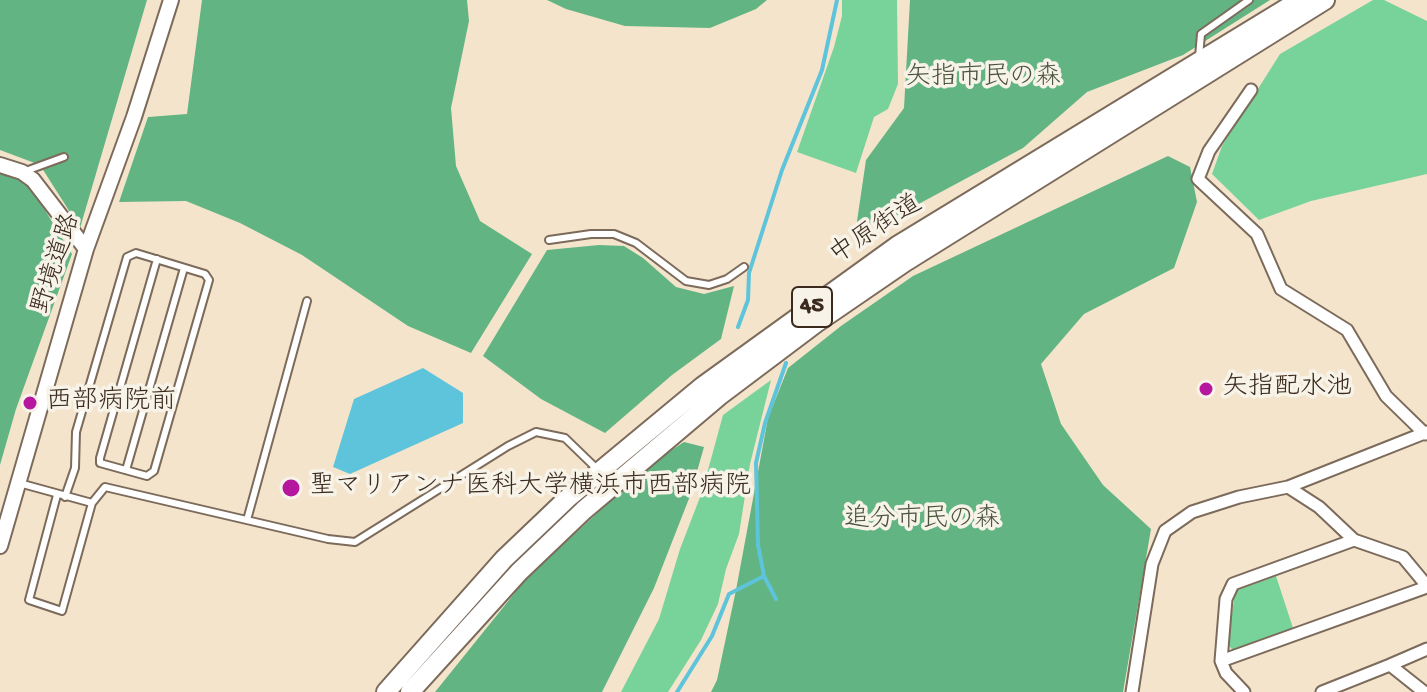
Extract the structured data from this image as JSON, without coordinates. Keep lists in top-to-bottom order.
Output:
{
  "streets": {
    "main road": ["中原街道", "45"],
    "street": ["野境道路"]
  },
  "parks": ["矢指市民の森", "追分市民の森"],
  "places": ["矢指配水池", "西部病院前", "聖マリアンナ医科大学横浜市西部病院"]
}
